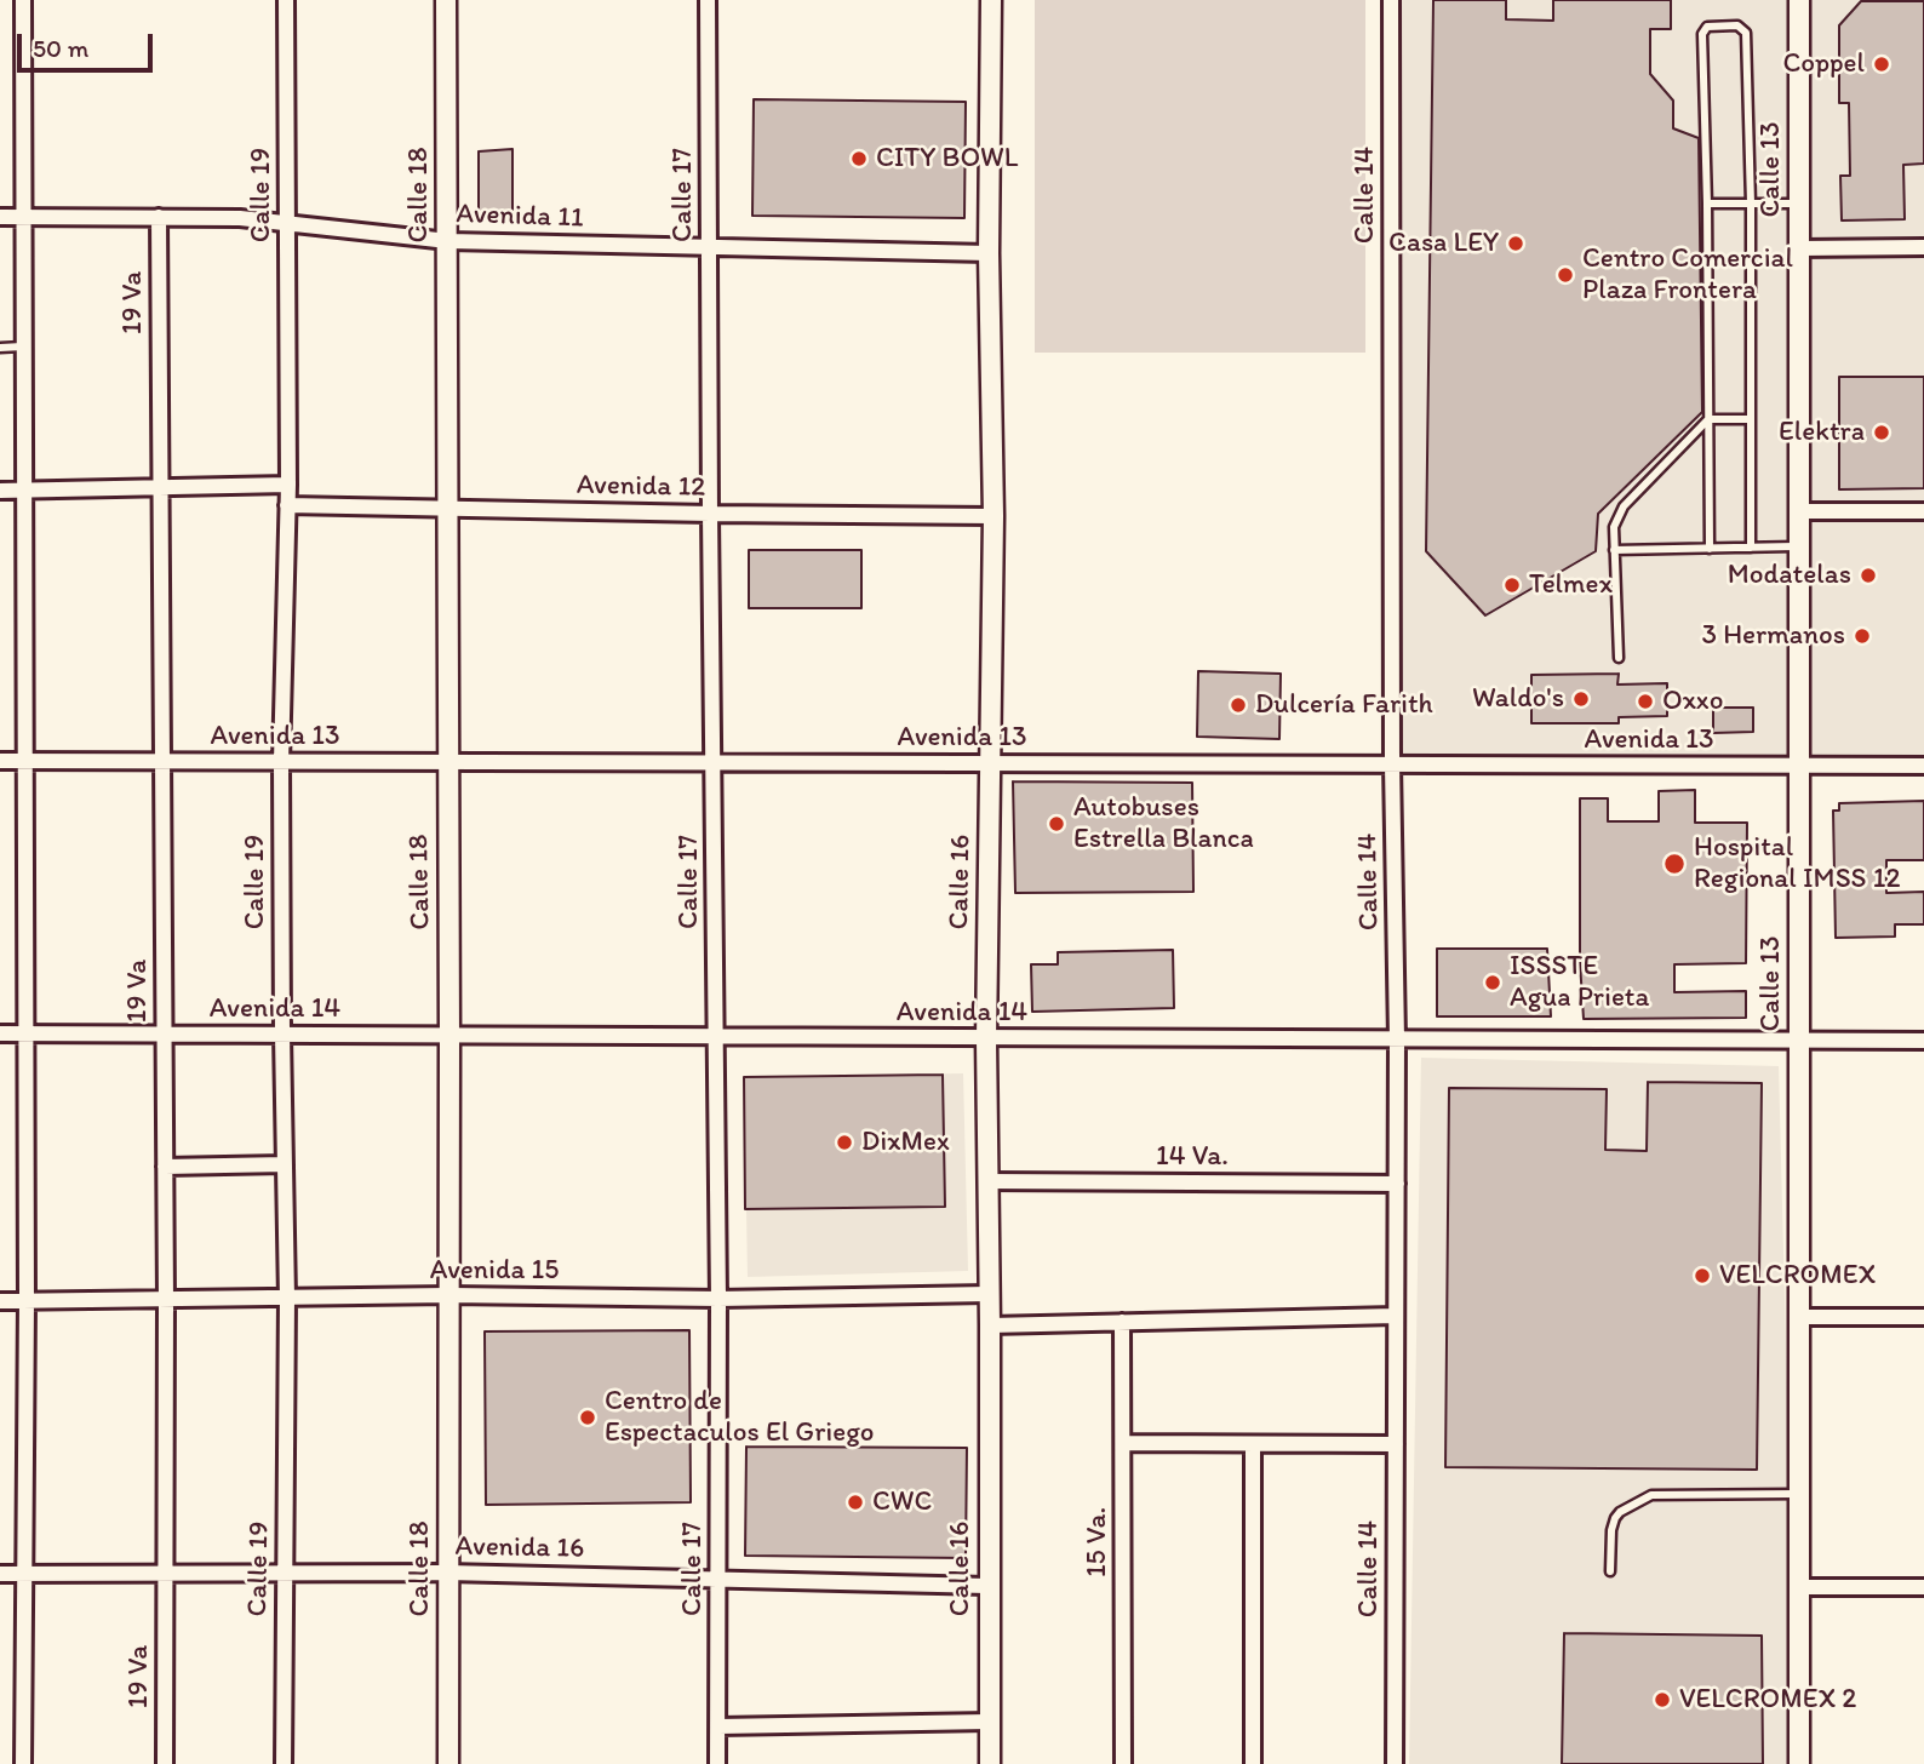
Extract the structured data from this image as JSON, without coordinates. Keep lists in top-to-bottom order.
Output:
{
  "streets": {
    "street": [
      "Calle 13",
      "Calle 19",
      "Calle 18",
      "Calle 17",
      "Calle 14",
      "Avenida 11",
      "19 Va",
      "Avenida 12",
      "Avenida 13",
      "Calle 16",
      "Avenida 14",
      "14 Va.",
      "Avenida 15",
      "15 Va.",
      "Avenida 16"
    ]
  },
  "crossings": [
    ["Calle 13", "Avenida 13"],
    ["Calle 13", "Avenida 14"],
    ["Calle 19", "Avenida 11"],
    ["Calle 19", "Avenida 12"],
    ["Calle 19", "Avenida 13"],
    ["Calle 19", "Avenida 14"],
    ["Calle 19", "Avenida 15"],
    ["Calle 19", "Avenida 16"],
    ["Calle 18", "Avenida 11"],
    ["Calle 18", "Avenida 12"],
    ["Calle 18", "Avenida 13"],
    ["Calle 18", "Avenida 14"],
    ["Calle 18", "Avenida 15"],
    ["Calle 18", "Avenida 16"],
    ["Calle 17", "Avenida 11"],
    ["Calle 17", "Avenida 12"],
    ["Calle 17", "Avenida 13"],
    ["Calle 17", "Avenida 14"],
    ["Calle 17", "Avenida 15"],
    ["Calle 17", "Avenida 16"],
    ["Calle 14", "Avenida 13"],
    ["Calle 14", "Avenida 14"],
    ["Calle 14", "14 Va."],
    ["Avenida 11", "19 Va"],
    ["Avenida 11", "Calle 16"],
    ["19 Va", "Avenida 13"],
    ["19 Va", "Avenida 14"],
    ["19 Va", "Avenida 15"],
    ["19 Va", "Avenida 16"],
    ["Avenida 12", "Calle 16"],
    ["Avenida 13", "Calle 16"],
    ["Calle 16", "Avenida 14"],
    ["Calle 16", "14 Va."],
    ["Calle 16", "Avenida 15"],
    ["Calle 16", "Avenida 16"]
  ],
  "places": [
    "Coppel",
    "CITY BOWL",
    "Casa LEY",
    "Centro Comercial Plaza Frontera",
    "Elektra",
    "Modatelas",
    "Telmex",
    "3 Hermanos",
    "Waldo's",
    "Oxxo",
    "Dulcería Farith",
    "Autobuses Estrella Blanca",
    "Hospital Regional IMSS 12",
    "ISSSTE Agua Prieta",
    "DixMex",
    "VELCROMEX",
    "Centro de Espectaculos El Griego",
    "CWC",
    "VELCROMEX 2"
  ],
  "scale_bar": "50 m"
}
